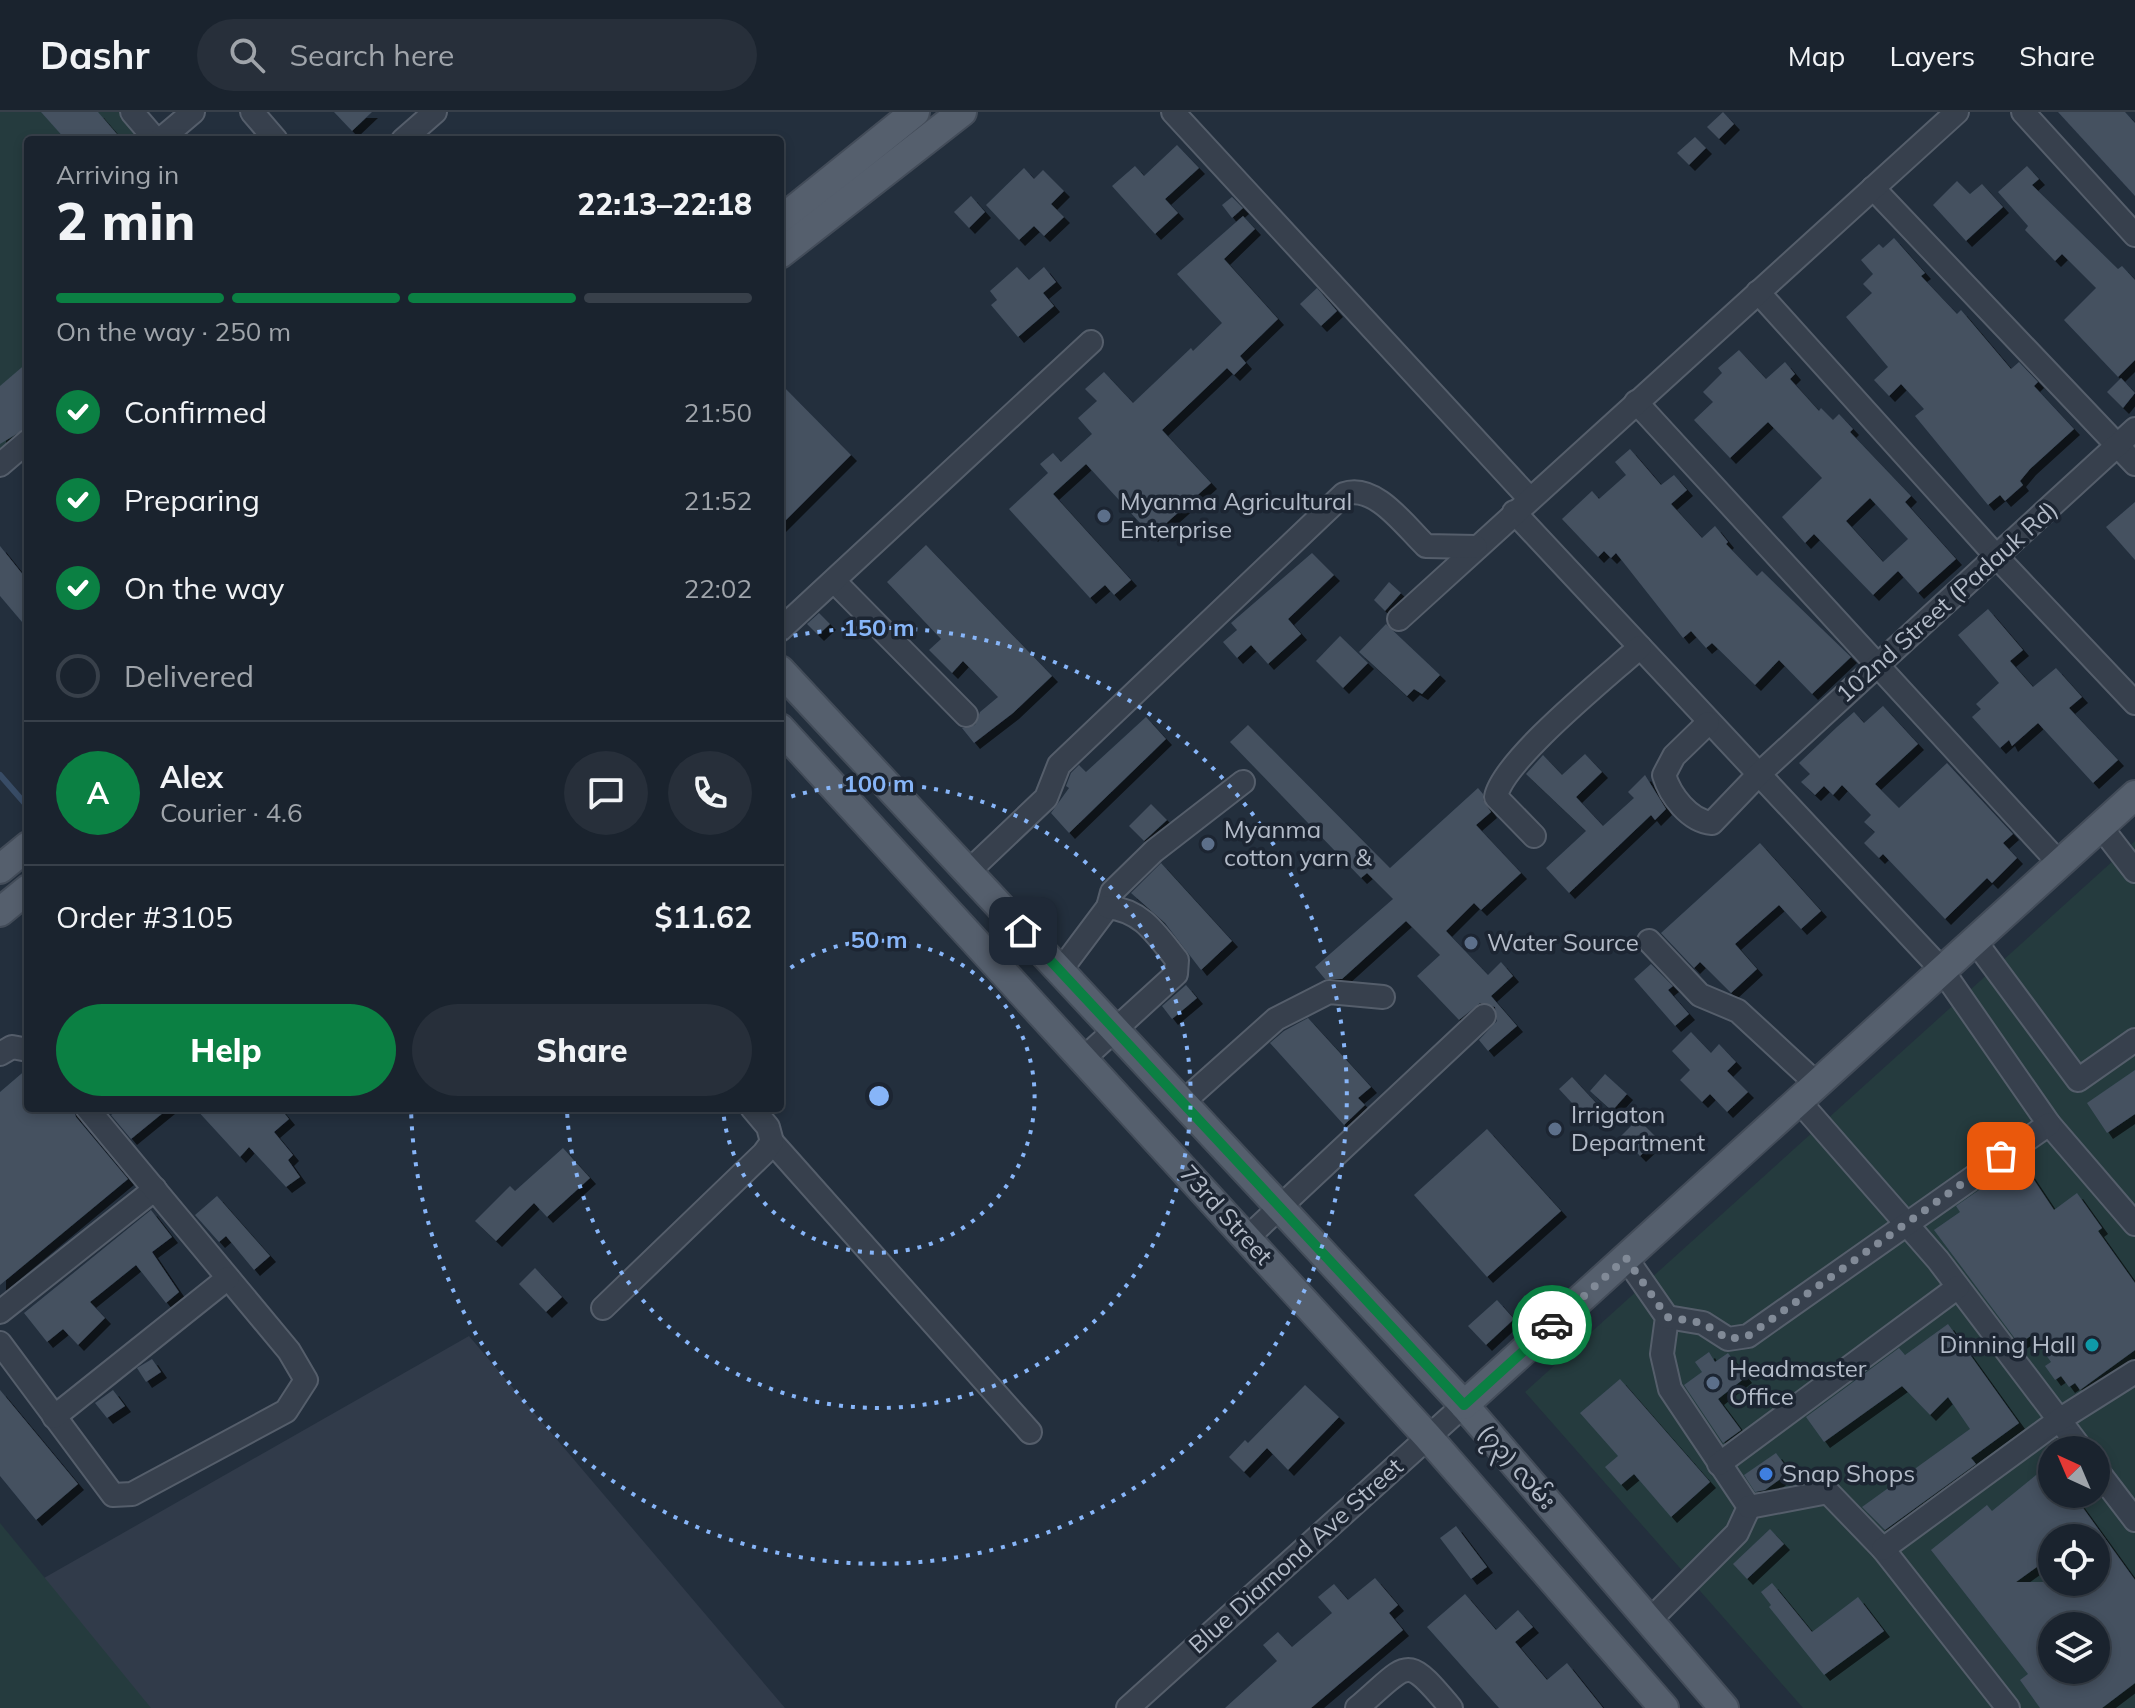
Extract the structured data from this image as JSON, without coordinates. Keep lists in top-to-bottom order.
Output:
{
  "streets": {
    "main road": ["73rd Street", "(၇၃) လမ်း"],
    "street": ["102nd Street (Padauk Rd)", "Blue Diamond Ave Street"]
  },
  "crossings": [
    ["73rd Street", "Blue Diamond Ave Street"],
    ["(၇၃) လမ်း", "Blue Diamond Ave Street"]
  ],
  "places": [
    "Myanma Agricultural Enterprise",
    "Myanma cotton yarn &",
    "Water Source",
    "Irrigaton Department",
    "Dinning Hall",
    "Headmaster Office",
    "Snap Shops"
  ],
  "north": "top left",
  "page": {
    "header": "Dashr",
    "search": "Search here",
    "nav": ["Map", "Layers", "Share"],
    "heading": ["2 min", "Arriving in", "22:13–22:18"],
    "panel": [
      "Alex",
      "Courier · 4.6",
      "Order #3105",
      "$11.62"
    ],
    "bar": "On the way · 250 m",
    "list": [
      ["Confirmed", "21:50"],
      ["Preparing", "21:52"],
      ["On the way", "22:02"],
      "Delivered"
    ],
    "round": "A",
    "buttons": ["Help", "Share"]
  },
  "rings": ["150 m", "100 m", "50 m"]
}
